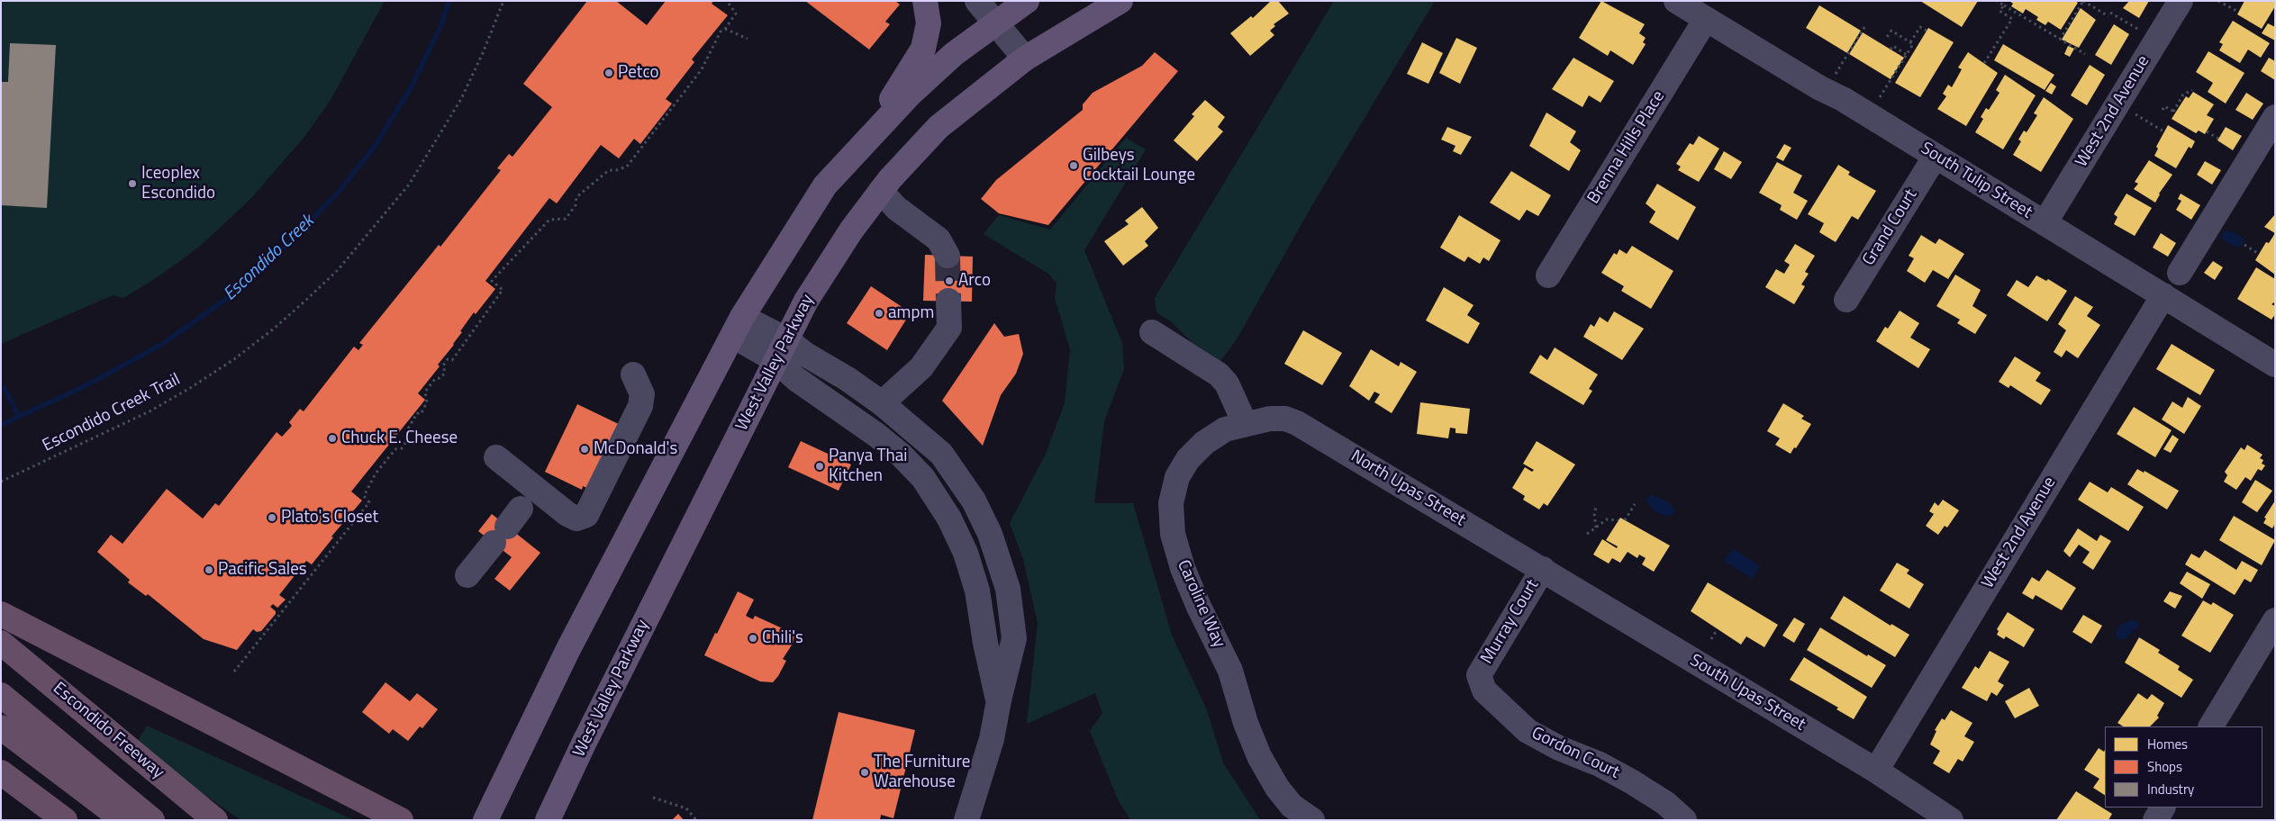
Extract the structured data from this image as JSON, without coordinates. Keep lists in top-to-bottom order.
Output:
{
  "streets": {
    "highway": ["Escondido Freeway"],
    "main road": ["West Valley Parkway"],
    "street": [
      "West 2nd Avenue",
      "Brenna Hills Place",
      "South Tulip Street",
      "Grand Court",
      "North Upas Street",
      "Caroline Way",
      "Murray Court",
      "South Upas Street",
      "Gordon Court"
    ],
    "path": ["Escondido Creek Trail"]
  },
  "crossings": [
    ["West 2nd Avenue", "South Tulip Street"],
    ["West 2nd Avenue", "South Upas Street"],
    ["Brenna Hills Place", "South Tulip Street"],
    ["South Tulip Street", "Grand Court"],
    ["North Upas Street", "Caroline Way"],
    ["North Upas Street", "Murray Court"],
    ["North Upas Street", "South Upas Street"],
    ["Murray Court", "South Upas Street"],
    ["Murray Court", "Gordon Court"]
  ],
  "water": ["Escondido Creek"],
  "places": [
    "Petco",
    "Gilbeys Cocktail Lounge",
    "Iceoplex Escondido",
    "Arco",
    "ampm",
    "Chuck E. Cheese",
    "McDonald's",
    "Panya Thai Kitchen",
    "Plato's Closet",
    "Pacific Sales",
    "Chili's",
    "The Furniture Warehouse"
  ],
  "legend": ["Homes", "Shops", "Industry"]
}
